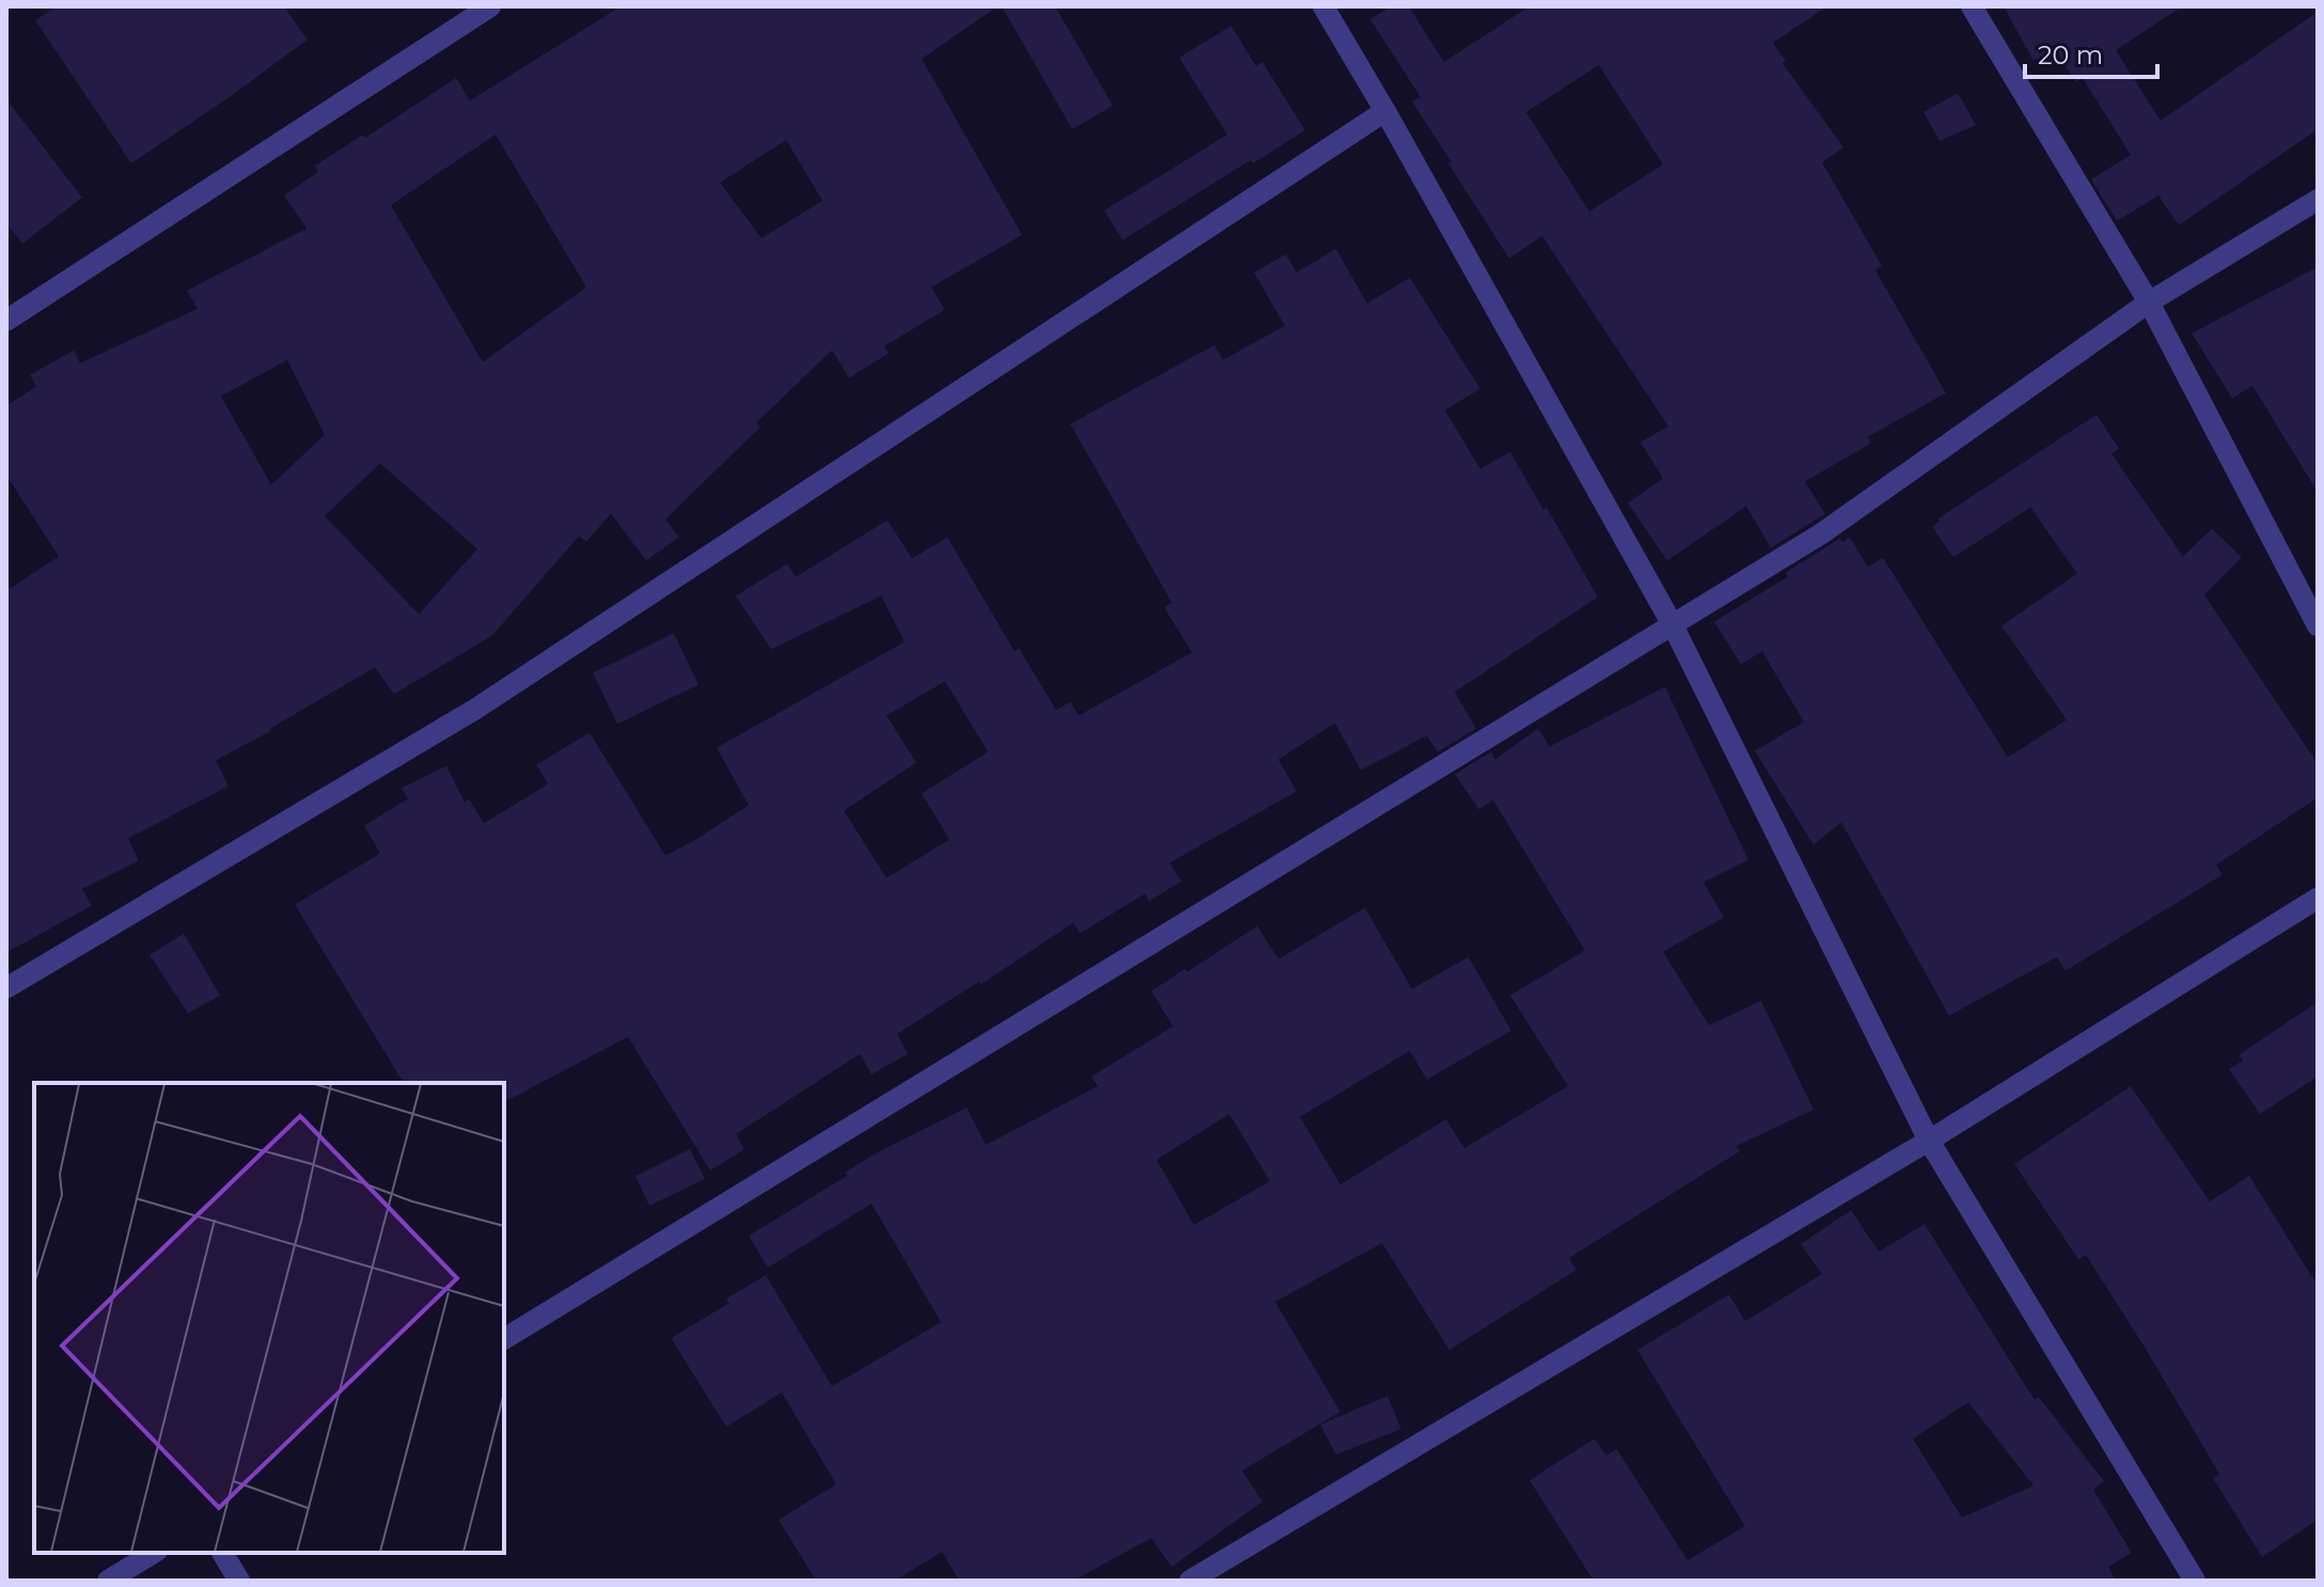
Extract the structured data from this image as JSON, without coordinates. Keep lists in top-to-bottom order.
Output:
{
  "scale_bar": "20 m"
}
